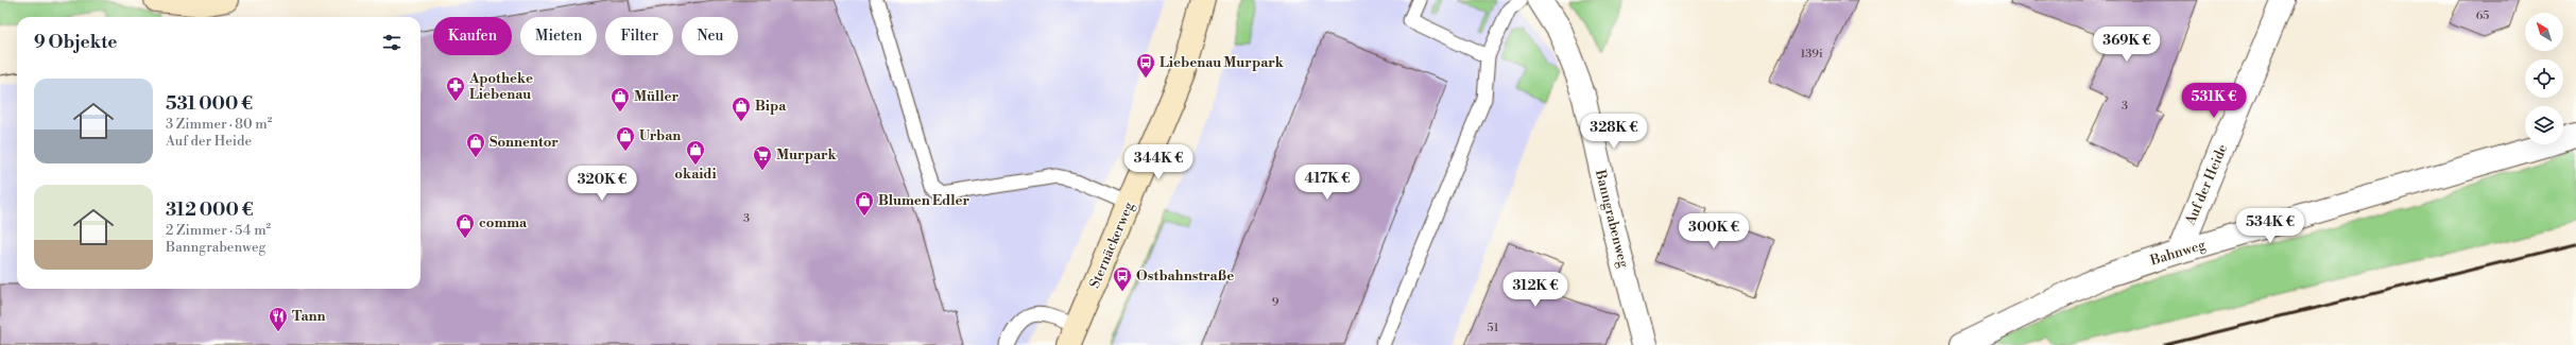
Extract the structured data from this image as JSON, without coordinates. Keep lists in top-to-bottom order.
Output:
{
  "streets": {
    "main road": ["Sternäckerweg"],
    "street": ["Auf der Heide", "Banngrabenweg", "Bahnweg"]
  },
  "crossings": [
    ["Auf der Heide", "Bahnweg"]
  ],
  "places": {
    "bus stop": ["Liebenau Murpark", "Ostbahnstraße"],
    "pharmacy": ["Apotheke Liebenau"],
    "shop": [
      "Müller",
      "Bipa",
      "Urban",
      "Sonnentor",
      "okaidi",
      "Blumen Edler",
      "comma"
    ],
    "supermarket": ["Murpark"],
    "restaurant": ["Tann"]
  },
  "house_numbers": [
    "65",
    "139i",
    "3",
    "3",
    "9",
    "51"
  ],
  "north": "top left",
  "page": {
    "chip": [
      "Kaufen",
      "Mieten",
      "Filter",
      "Neu"
    ],
    "heading": "9 Objekte",
    "price": [
      "369K €",
      "531K €",
      "328K €",
      "344K €",
      "417K €",
      "320K €",
      "534K €",
      "300K €",
      "312K €"
    ],
    "list": [
      {
        "name": "531 000 €",
        "note": "3 Zimmer · 80 m² · Auf der Heide"
      },
      {
        "name": "312 000 €",
        "note": "2 Zimmer · 54 m² · Banngrabenweg"
      }
    ]
  }
}
